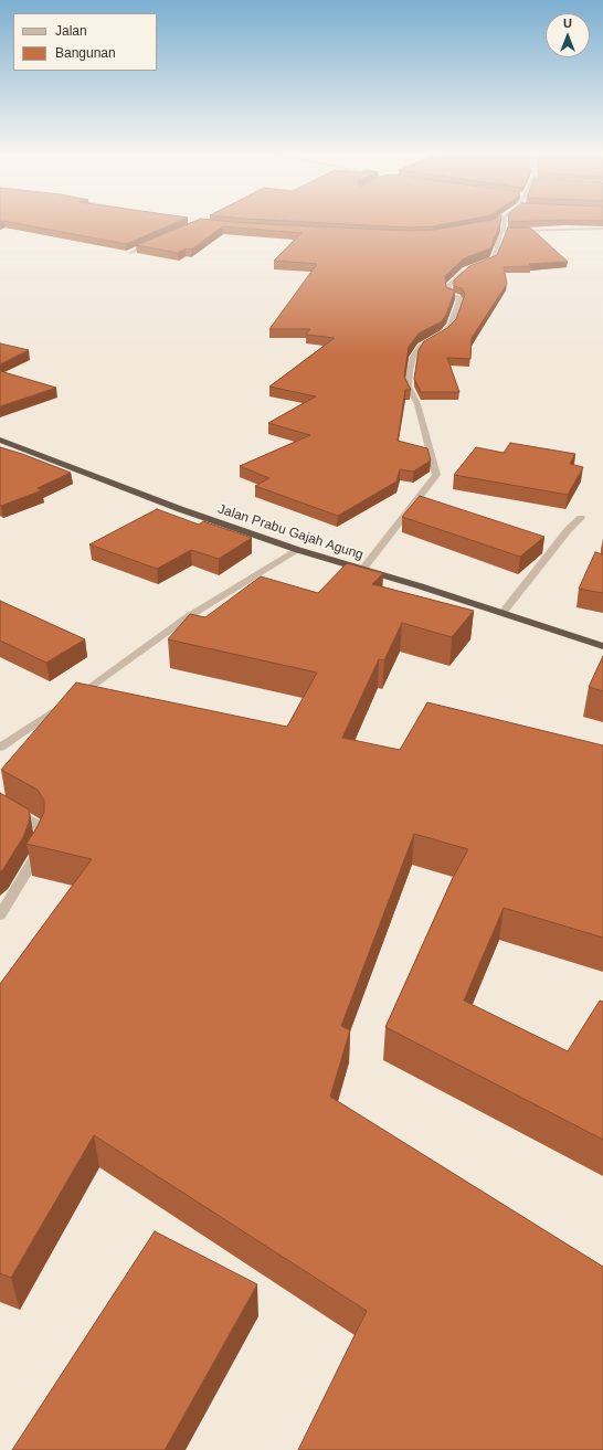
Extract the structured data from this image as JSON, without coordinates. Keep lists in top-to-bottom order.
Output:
{
  "streets": {
    "highway": ["Jalan Prabu Gajah Agung"]
  },
  "legend": ["Jalan", "Bangunan"],
  "north": "top"
}
